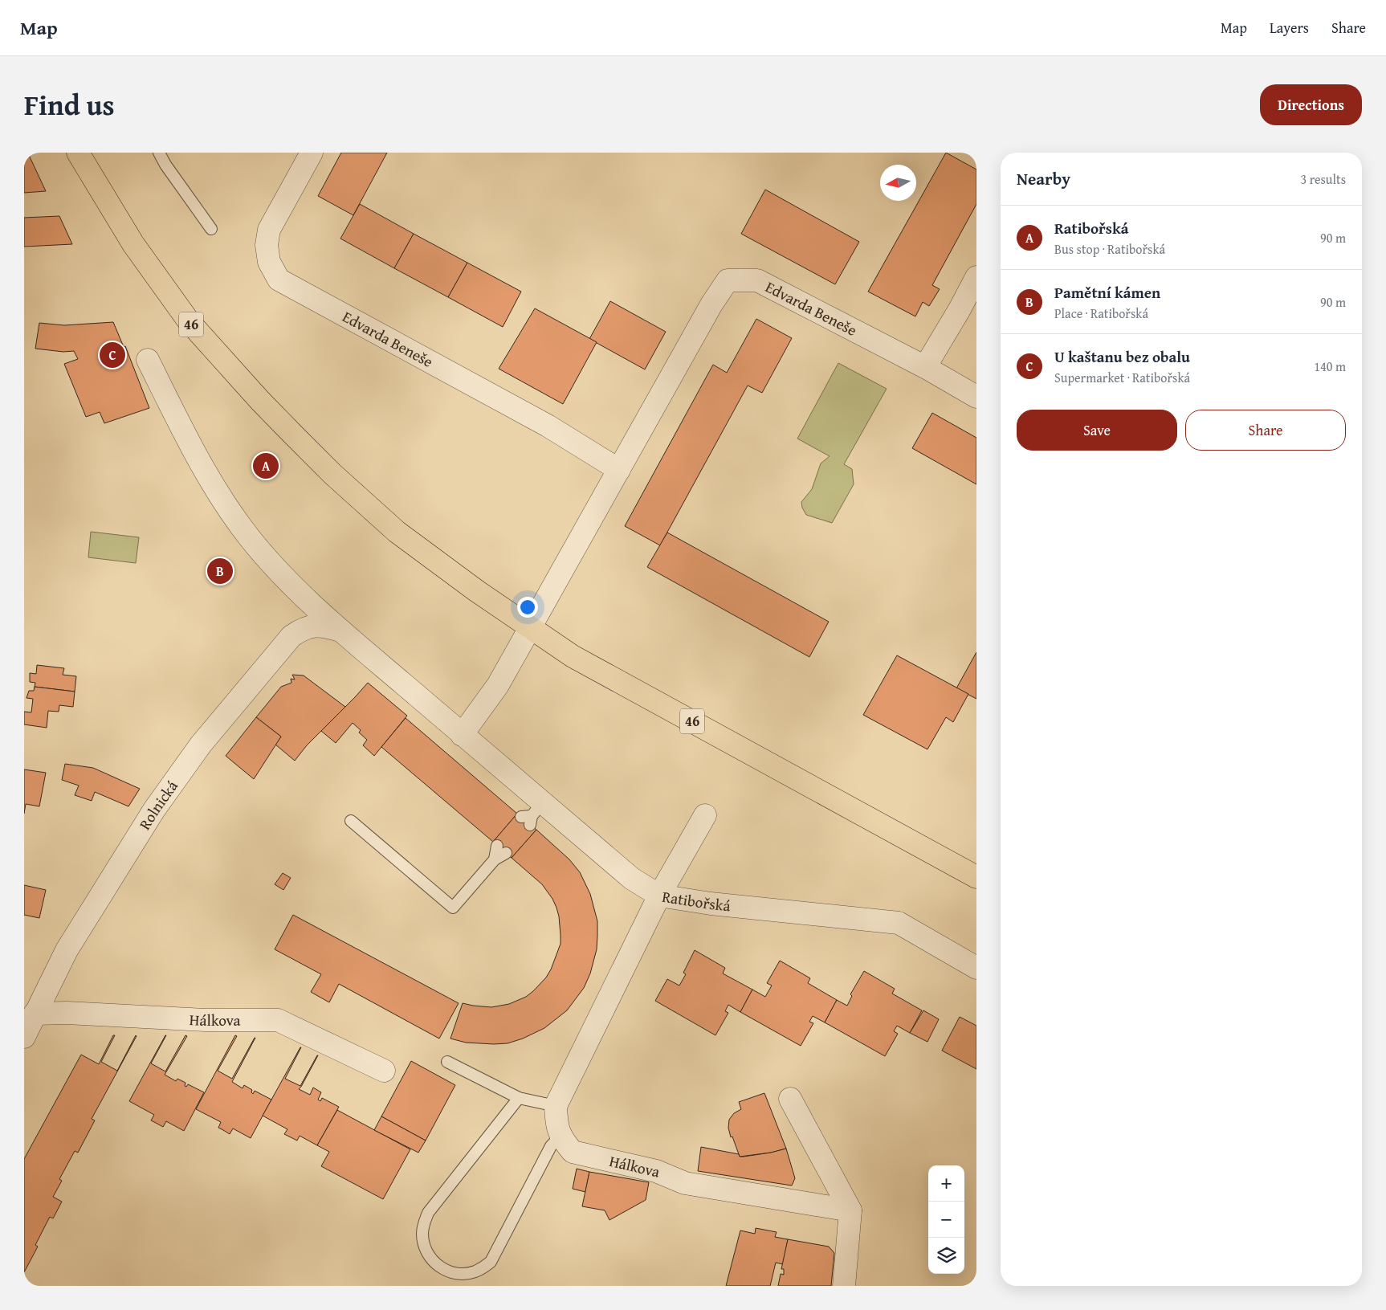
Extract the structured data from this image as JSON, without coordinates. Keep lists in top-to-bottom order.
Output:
{
  "streets": {
    "main road": ["46"],
    "street": [
      "Edvarda Beneše",
      "Rolnická",
      "Ratibořská",
      "Hálkova"
    ]
  },
  "crossings": [
    ["Edvarda Beneše", "46"],
    ["Rolnická", "Ratibořská"],
    ["Rolnická", "Hálkova"],
    ["Ratibořská", "Hálkova"]
  ],
  "north": "left",
  "page": {
    "header": "Map",
    "nav": ["Map", "Layers", "Share"],
    "title": "Find us",
    "buttons": [
      "Directions",
      ["Save", "Share"]
    ],
    "heading": ["Nearby", "3 results"],
    "list": [
      {
        "mark": "A",
        "name": "Ratibořská",
        "note": "Bus stop · Ratibořská",
        "value": "90 m"
      },
      {
        "mark": "B",
        "name": "Pamětní kámen",
        "note": "Place · Ratibořská",
        "value": "90 m"
      },
      {
        "mark": "C",
        "name": "U kaštanu bez obalu",
        "note": "Supermarket · Ratibořská",
        "value": "140 m"
      }
    ],
    "pins": ["C", "A", "B"],
    "map_buttons": ["+", "−"]
  }
}
